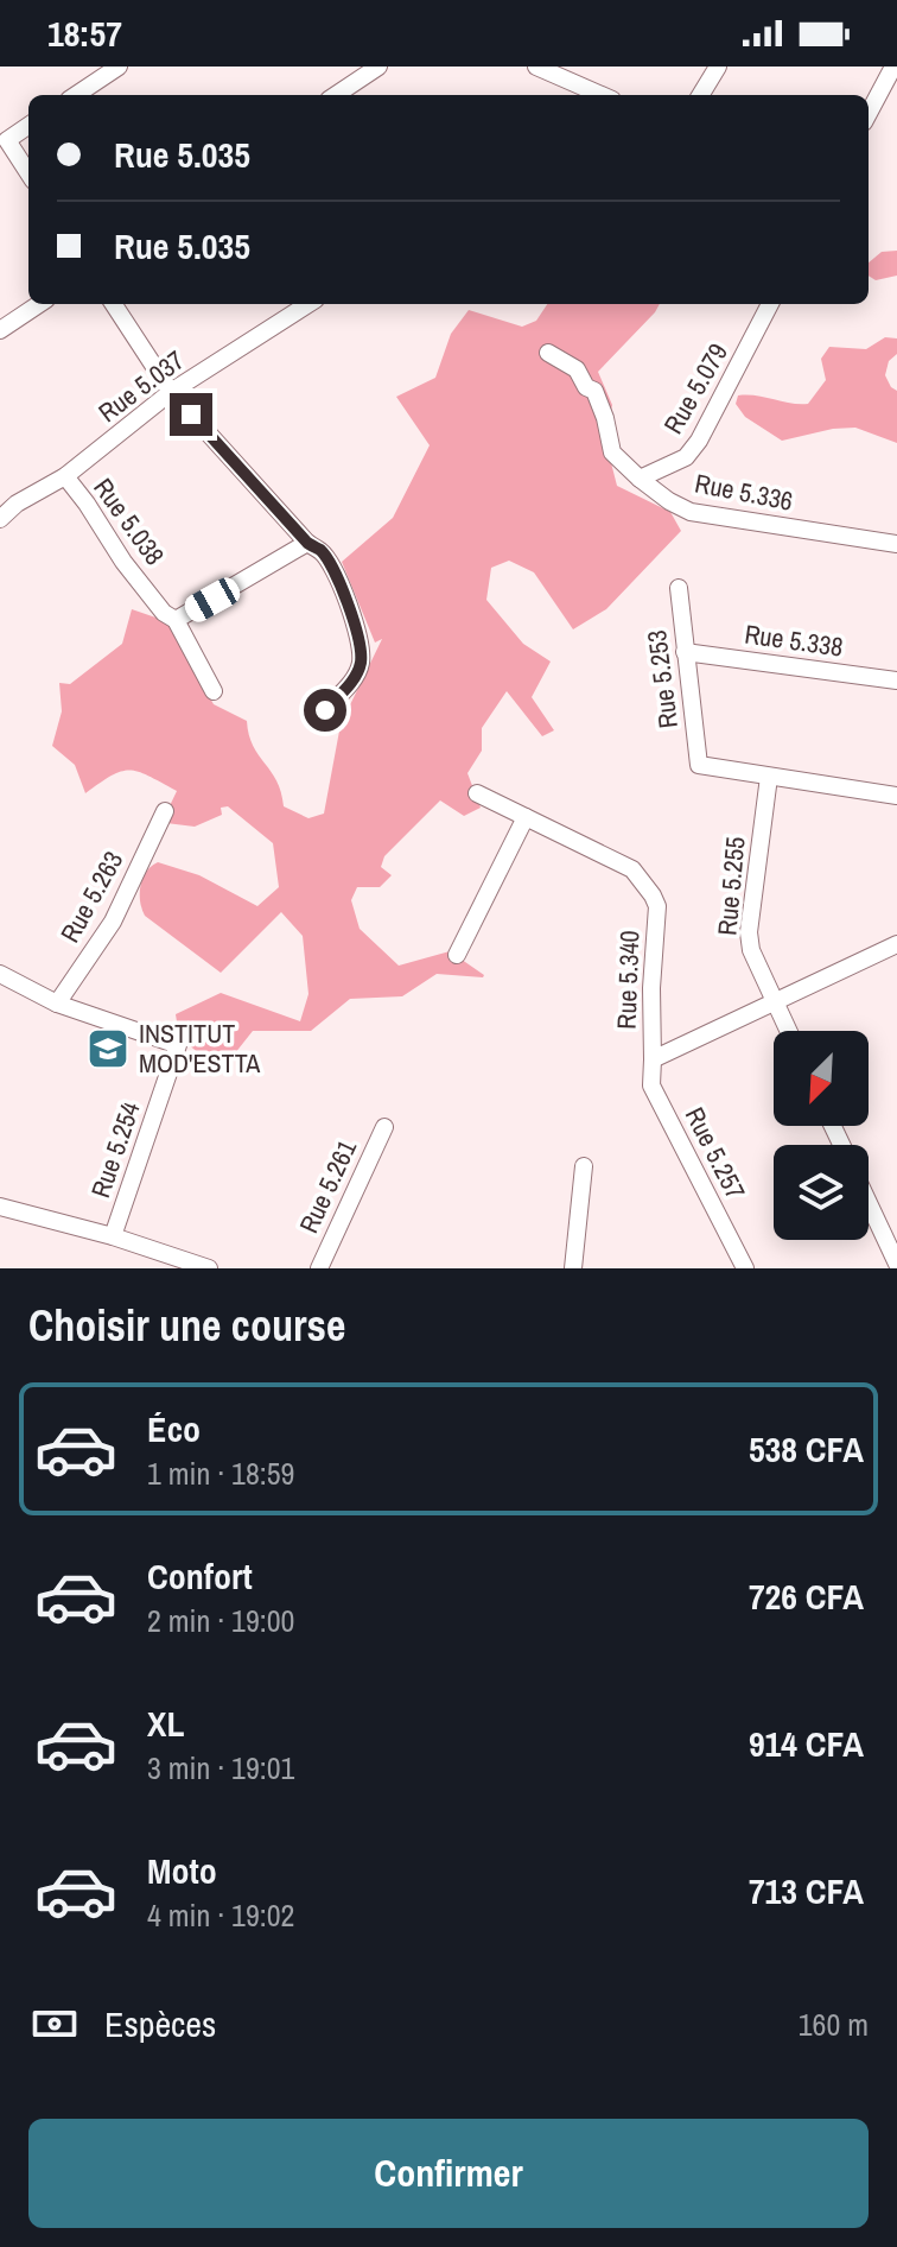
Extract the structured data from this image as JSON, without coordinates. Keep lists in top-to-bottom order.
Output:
{
  "streets": {
    "street": [
      "Rue 5.037",
      "Rue 5.079",
      "Rue 5.336",
      "Rue 5.038",
      "Rue 5.338",
      "Rue 5.253",
      "Rue 5.255",
      "Rue 5.263",
      "Rue 5.340",
      "Rue 5.254",
      "Rue 5.257",
      "Rue 5.261"
    ]
  },
  "crossings": [
    ["Rue 5.037", "Rue 5.038"],
    ["Rue 5.079", "Rue 5.336"],
    ["Rue 5.338", "Rue 5.253"],
    ["Rue 5.253", "Rue 5.255"],
    ["Rue 5.255", "Rue 5.340"],
    ["Rue 5.263", "Rue 5.254"],
    ["Rue 5.340", "Rue 5.257"]
  ],
  "places": {
    "school or university": ["INSTITUT MOD'ESTTA"]
  },
  "north": "bottom left",
  "page": {
    "status": "18:57",
    "banner": ["Rue 5.035", "Rue 5.035"],
    "heading": "Choisir une course",
    "list": [
      {
        "name": "Éco",
        "note": "1 min · 18:59",
        "value": "538 CFA"
      },
      {
        "name": "Confort",
        "note": "2 min · 19:00",
        "value": "726 CFA"
      },
      {
        "name": "XL",
        "note": "3 min · 19:01",
        "value": "914 CFA"
      },
      {
        "name": "Moto",
        "note": "4 min · 19:02",
        "value": "713 CFA"
      }
    ],
    "pay": ["Espèces", "160 m"],
    "buttons": "Confirmer"
  }
}
